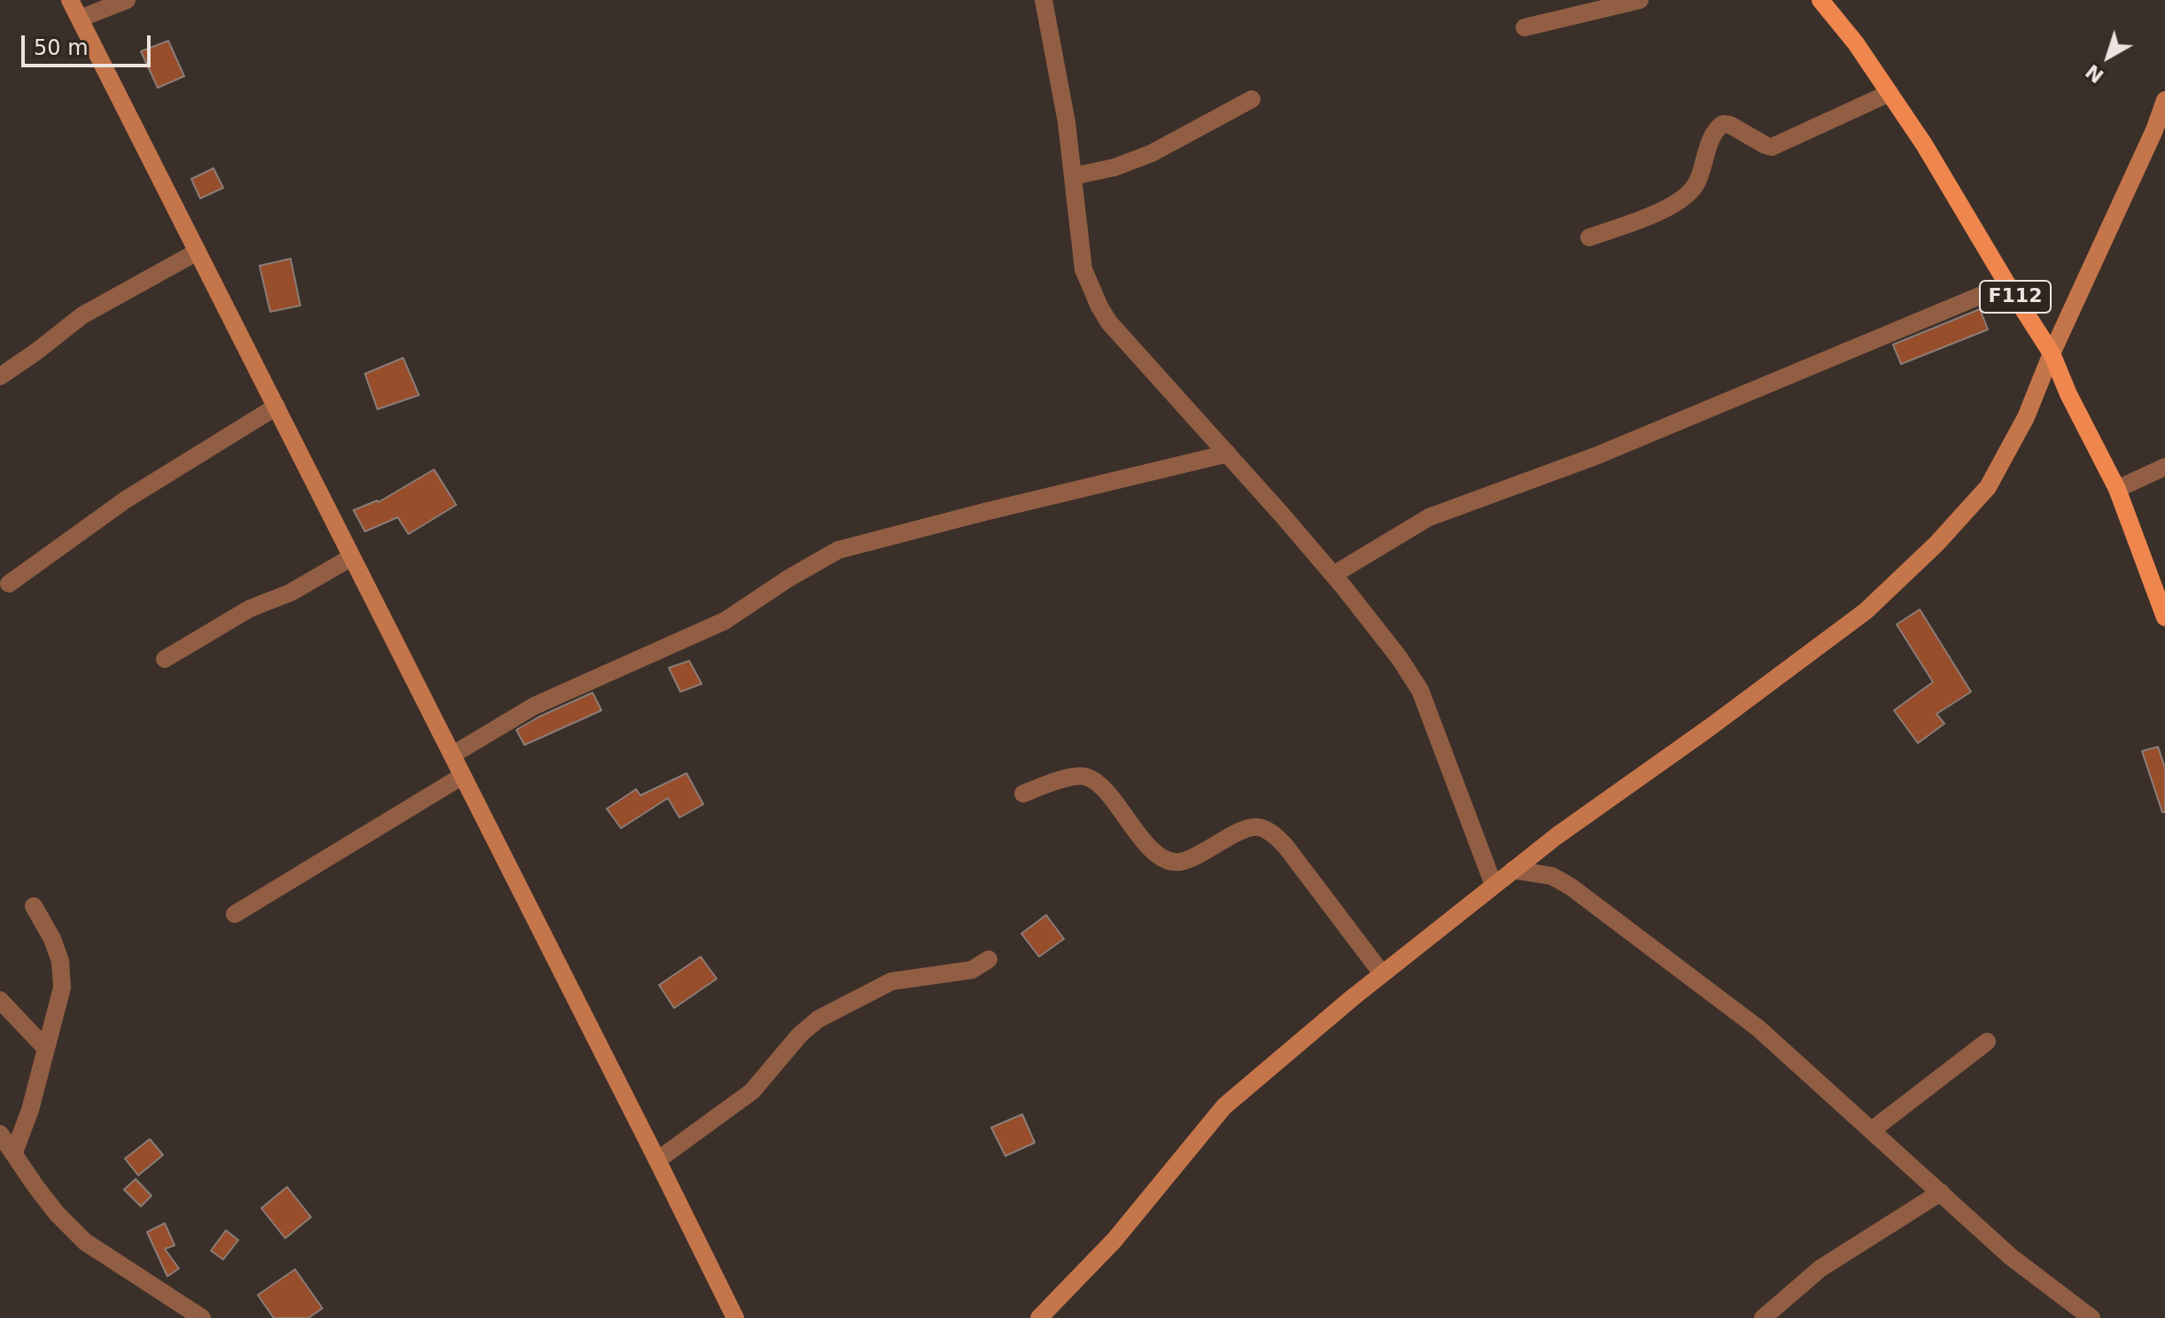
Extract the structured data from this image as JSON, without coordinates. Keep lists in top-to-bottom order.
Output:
{
  "streets": {
    "main road": ["F112"]
  },
  "scale_bar": "50 m",
  "north": "bottom left"
}
